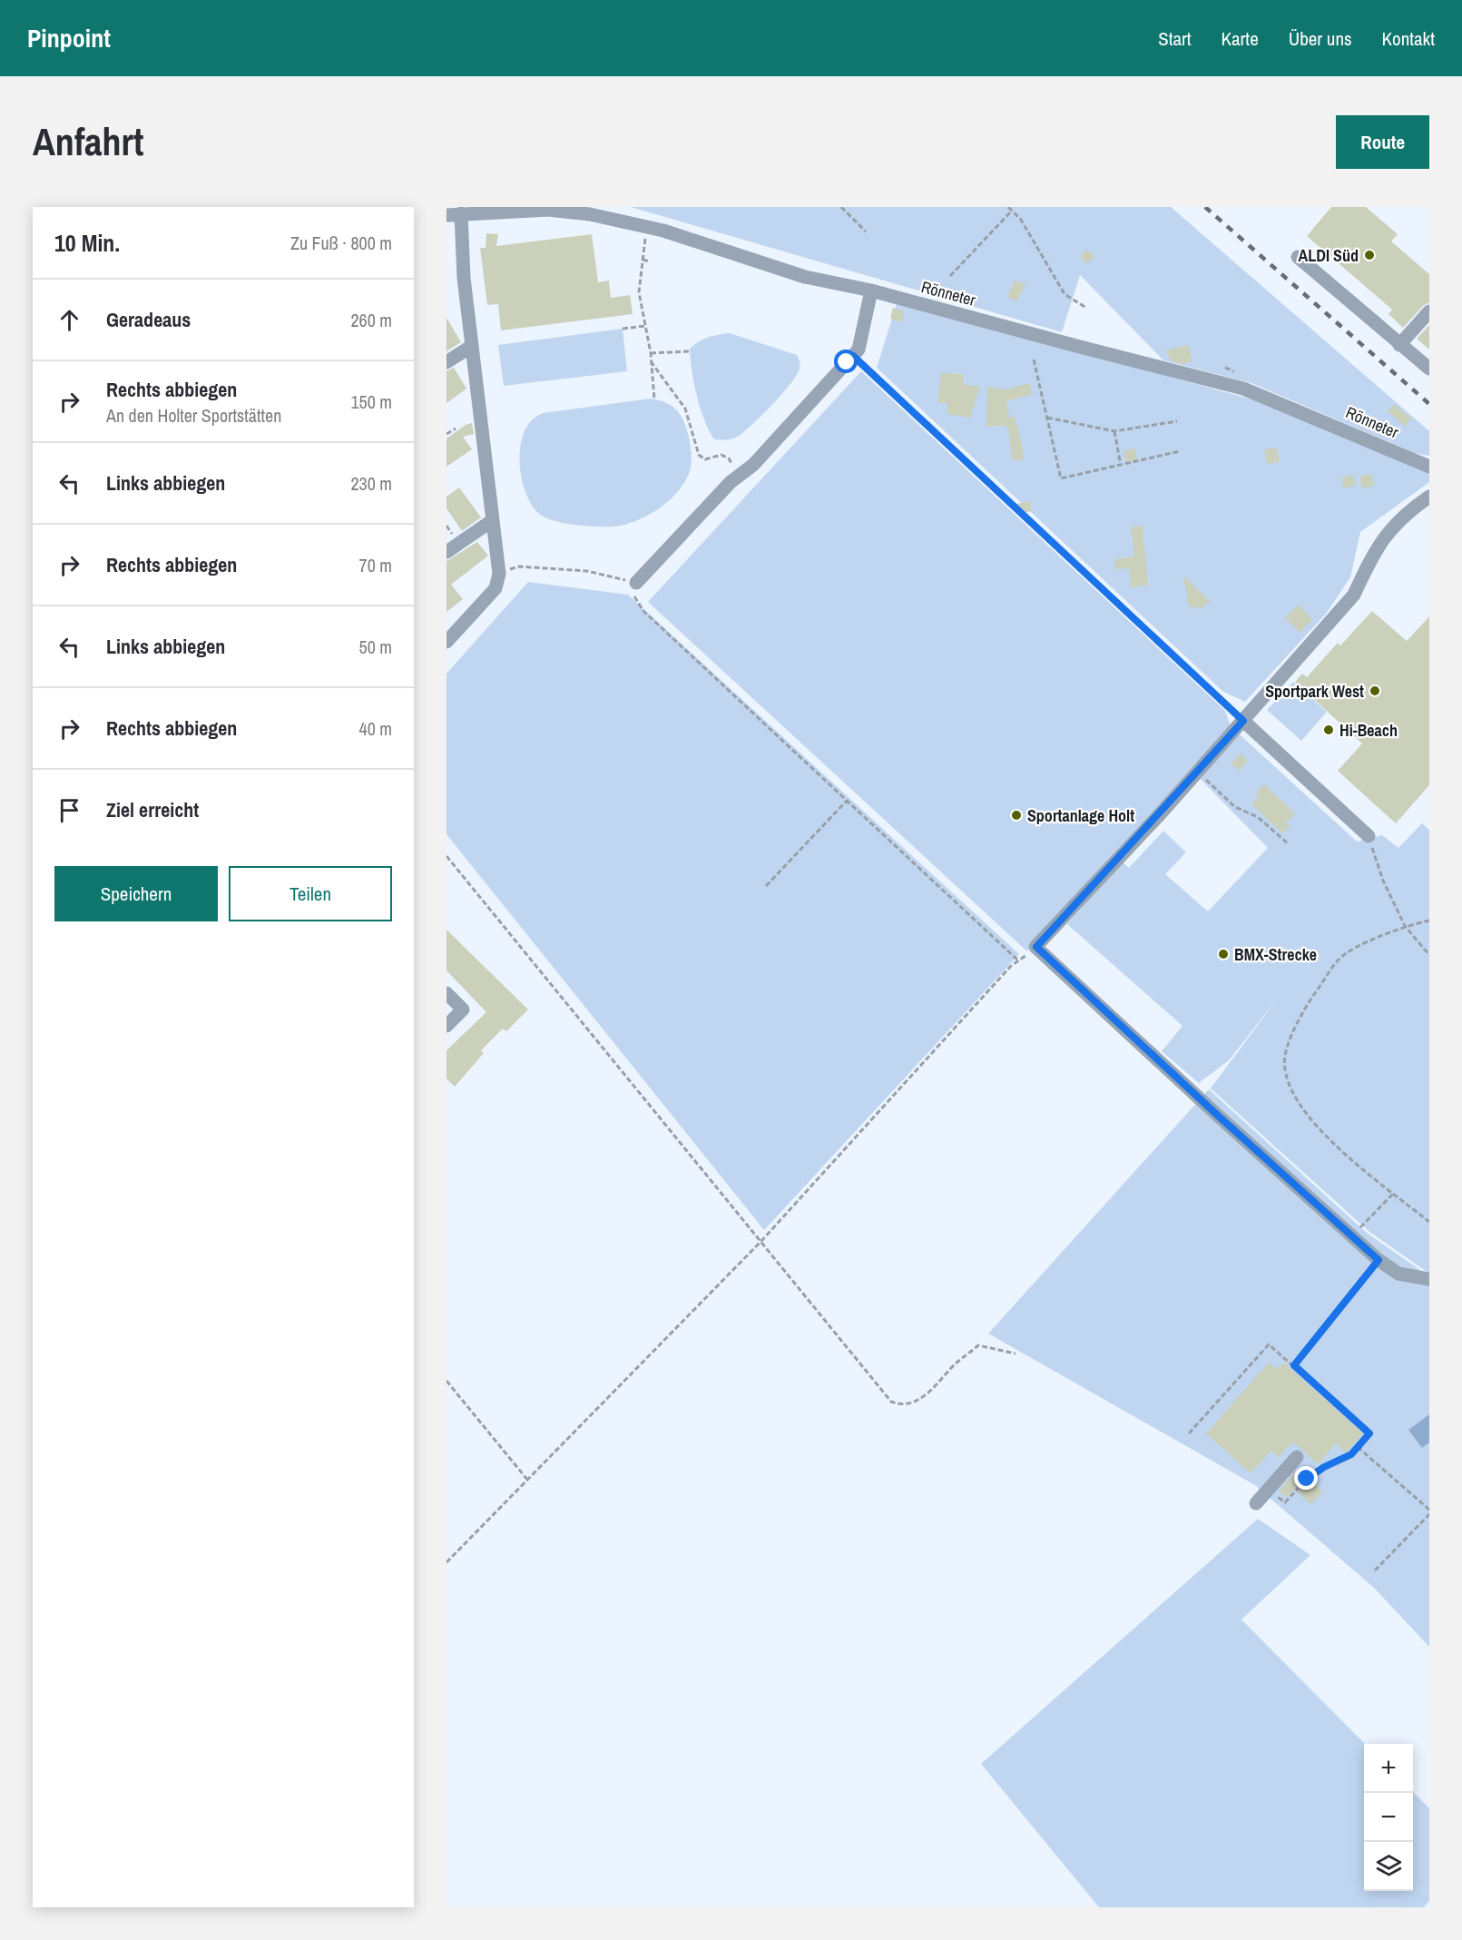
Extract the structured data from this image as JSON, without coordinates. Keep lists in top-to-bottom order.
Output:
{
  "streets": {
    "street": ["Rönneter"]
  },
  "places": [
    "ALDI Süd",
    "Sportpark West",
    "Hi-Beach",
    "Sportanlage Holt",
    "BMX-Strecke"
  ],
  "page": {
    "header": "Pinpoint",
    "nav": [
      "Start",
      "Karte",
      "Über uns",
      "Kontakt"
    ],
    "buttons": [
      "Route",
      ["Speichern", "Teilen"]
    ],
    "title": "Anfahrt",
    "heading": ["10 Min.", "Zu Fuß · 800 m"],
    "list": [
      ["Geradeaus", "260 m"],
      ["Rechts abbiegen", "An den Holter Sportstätten", "150 m"],
      ["Links abbiegen", "230 m"],
      ["Rechts abbiegen", "70 m"],
      ["Links abbiegen", "50 m"],
      ["Rechts abbiegen", "40 m"],
      "Ziel erreicht"
    ],
    "map_buttons": ["+", "−"]
  }
}
